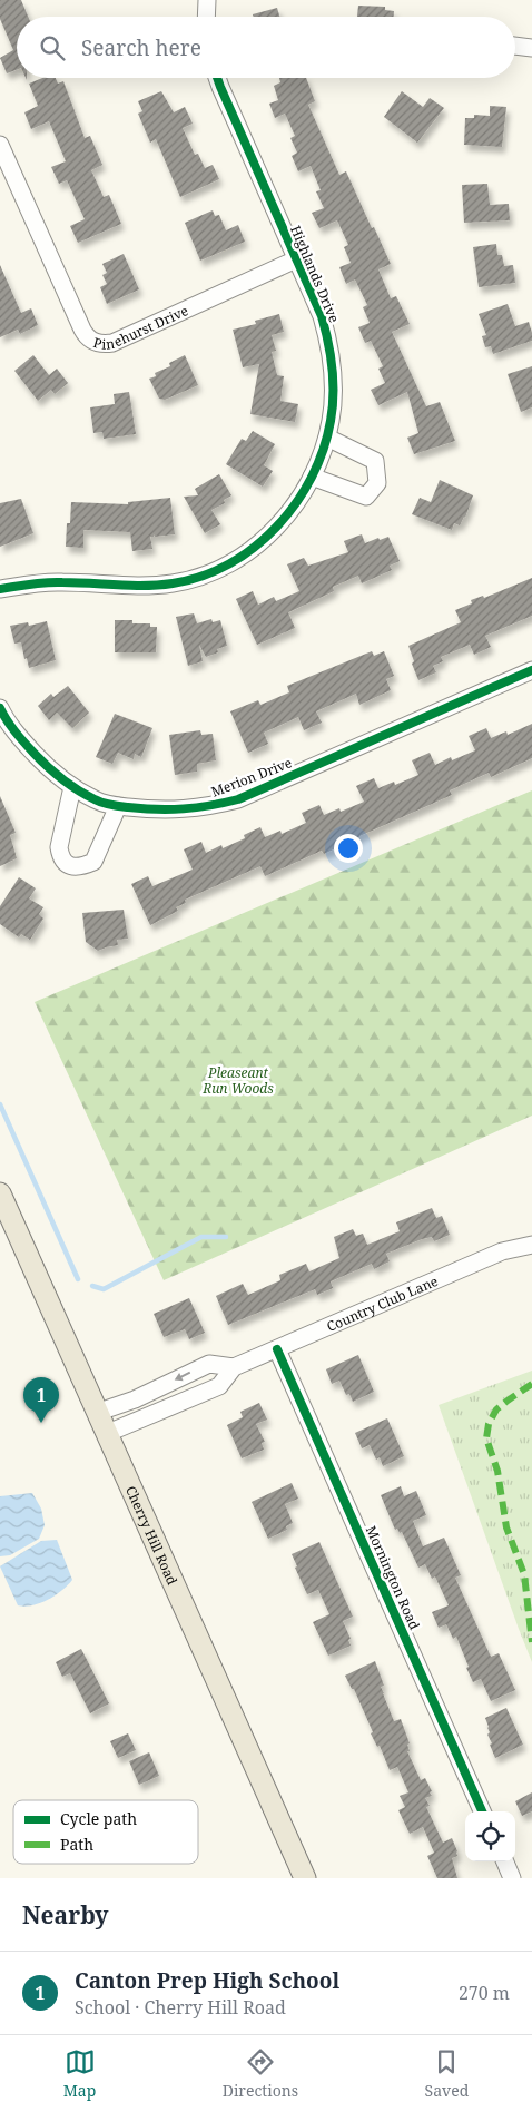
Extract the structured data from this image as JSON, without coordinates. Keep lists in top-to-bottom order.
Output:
{
  "streets": {
    "main road": ["Cherry Hill Road"],
    "street": [
      "Highlands Drive",
      "Pinehurst Drive",
      "Merion Drive",
      "Country Club Lane",
      "Mornington Road"
    ]
  },
  "crossings": [
    ["Highlands Drive", "Pinehurst Drive"],
    ["Country Club Lane", "Cherry Hill Road"],
    ["Country Club Lane", "Mornington Road"]
  ],
  "parks": ["Pleaseant Run Woods"],
  "legend": ["Cycle path", "Path"],
  "page": {
    "search": "Search here",
    "pins": "1",
    "heading": "Nearby",
    "list": [
      {
        "mark": "1",
        "name": "Canton Prep High School",
        "note": "School · Cherry Hill Road",
        "value": "270 m"
      }
    ],
    "nav": ["Map", "Directions", "Saved"]
  }
}
